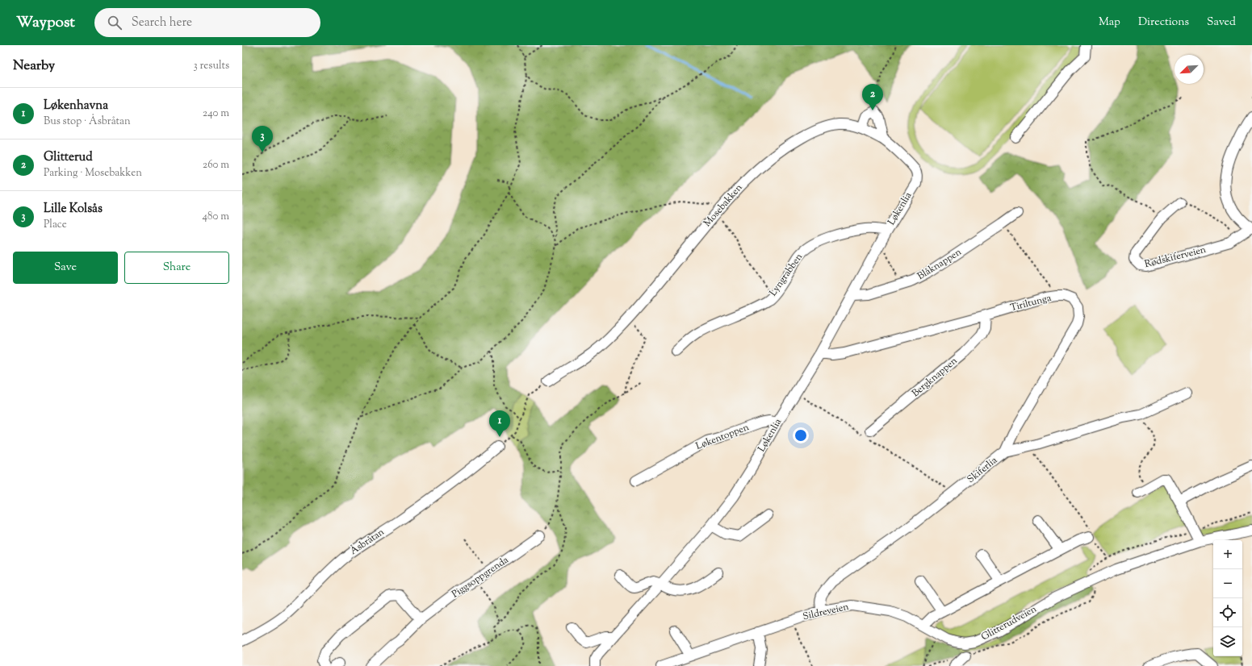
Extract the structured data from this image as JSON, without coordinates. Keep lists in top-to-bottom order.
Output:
{
  "streets": {
    "street": [
      "Mosebakken",
      "Løkenlia",
      "Rødskiferveien",
      "Blåknappen",
      "Lyngrabben",
      "Tiriltunga",
      "Bergknappen",
      "Løkentoppen",
      "Skiferlia",
      "Åsbråtan",
      "Piggsoppgrenda",
      "Sildreveien",
      "Glitterudveien"
    ]
  },
  "crossings": [
    ["Mosebakken", "Løkenlia"],
    ["Løkenlia", "Blåknappen"],
    ["Løkenlia", "Lyngrabben"],
    ["Løkenlia", "Tiriltunga"],
    ["Løkenlia", "Løkentoppen"],
    ["Tiriltunga", "Bergknappen"],
    ["Tiriltunga", "Skiferlia"],
    ["Skiferlia", "Sildreveien"],
    ["Sildreveien", "Glitterudveien"]
  ],
  "north": "bottom left",
  "page": {
    "header": "Waypost",
    "search": "Search here",
    "nav": ["Map", "Directions", "Saved"],
    "heading": ["Nearby", "3 results"],
    "pins": ["2", "3", "1"],
    "list": [
      {
        "mark": "1",
        "name": "Løkenhavna",
        "note": "Bus stop · Åsbråtan",
        "value": "240 m"
      },
      {
        "mark": "2",
        "name": "Glitterud",
        "note": "Parking · Mosebakken",
        "value": "260 m"
      },
      {
        "mark": "3",
        "name": "Lille Kolsås",
        "note": "Place",
        "value": "480 m"
      }
    ],
    "buttons": ["Save", "Share"],
    "map_buttons": ["+", "−"]
  }
}
